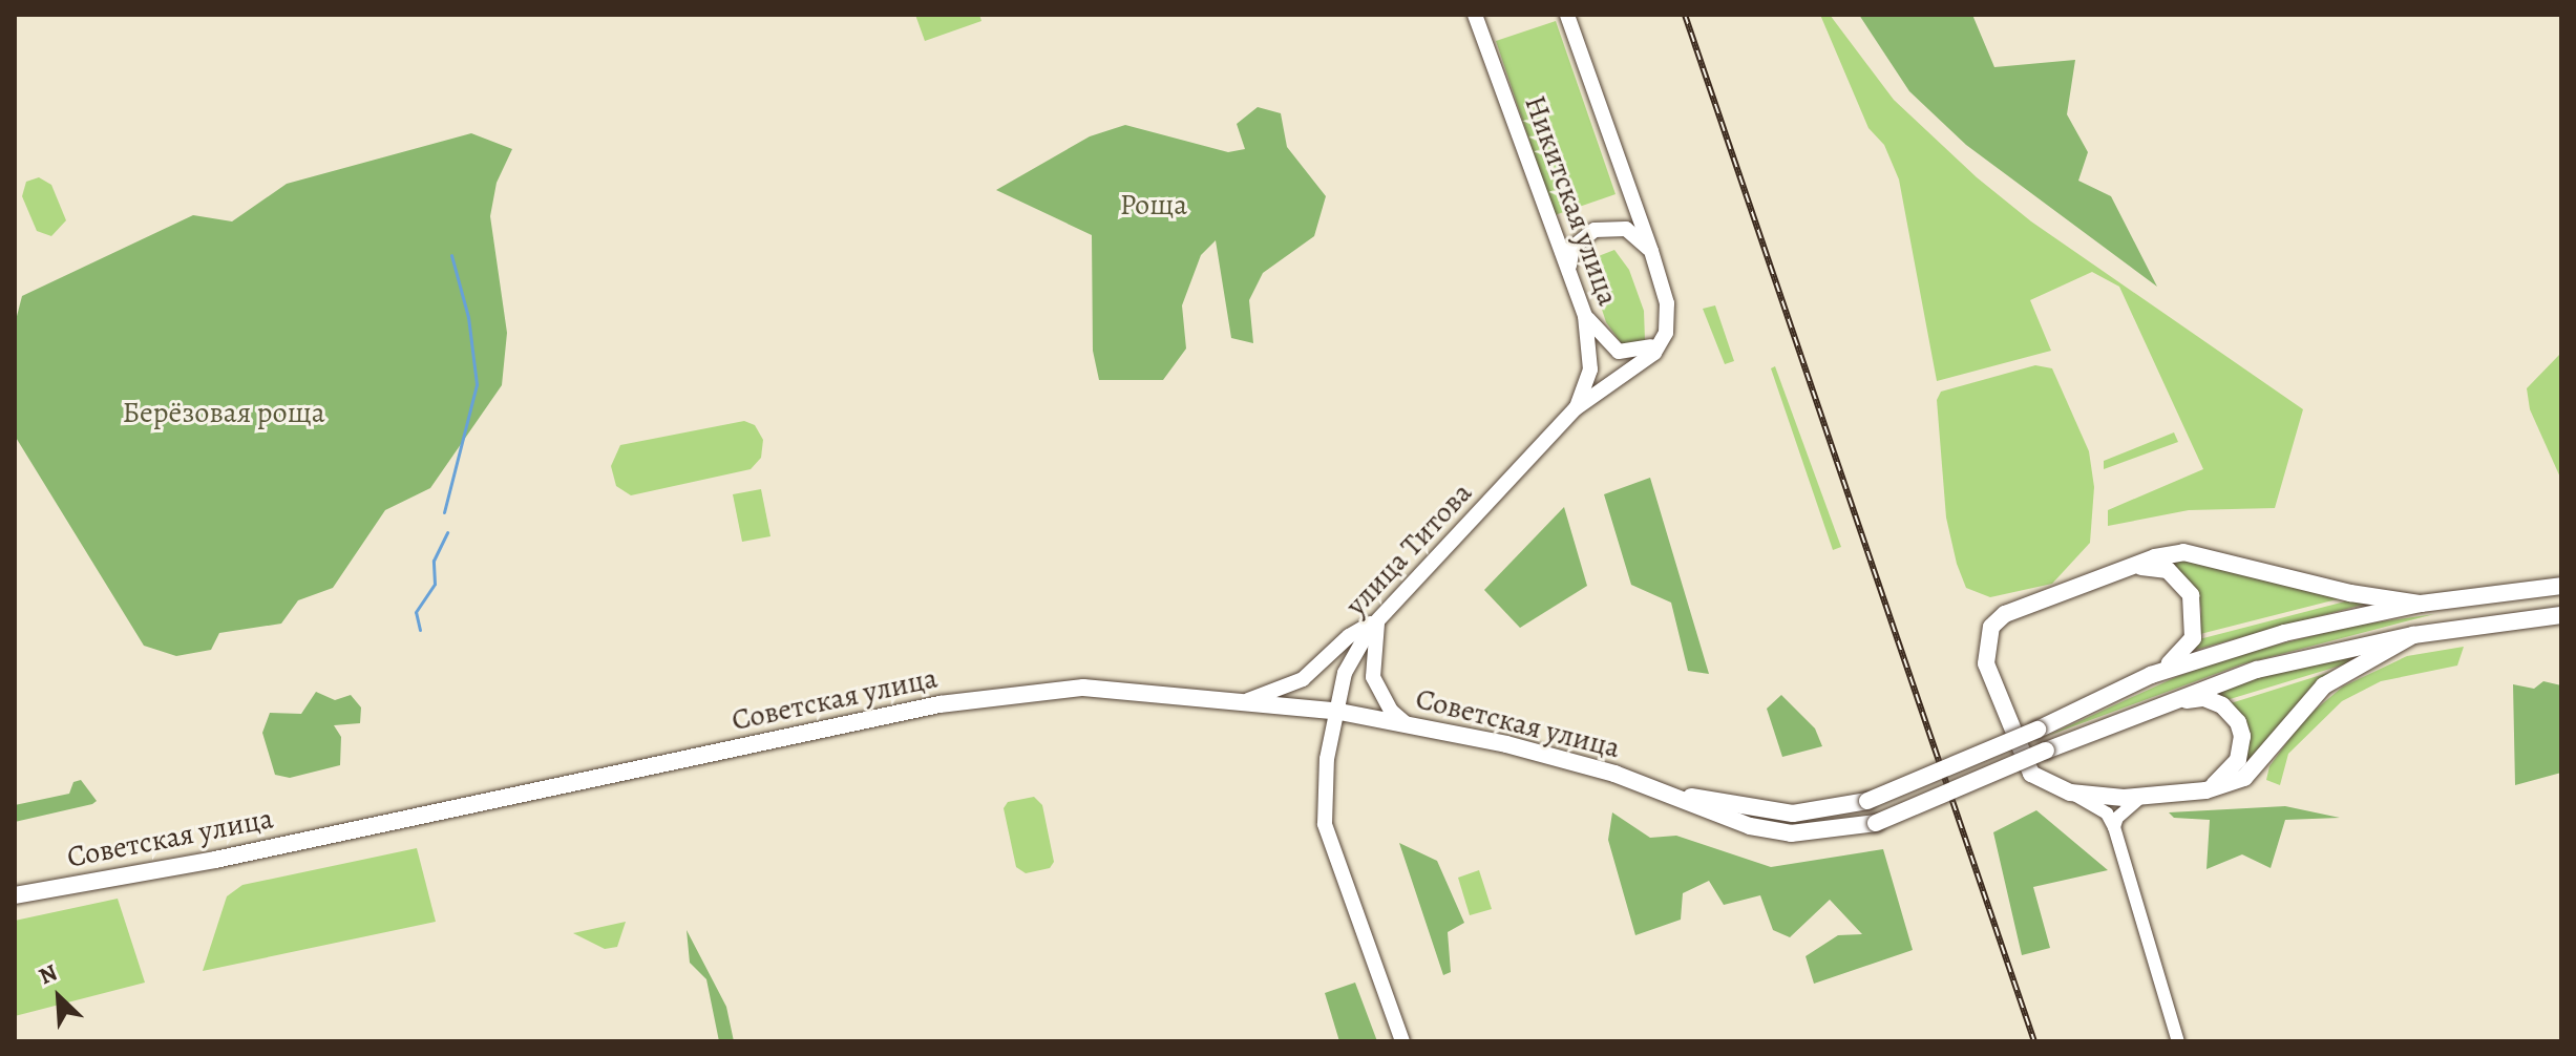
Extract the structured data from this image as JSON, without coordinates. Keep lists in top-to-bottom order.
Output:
{
  "streets": {
    "main road": ["Никитская улица", "улица Титова", "Советская улица"]
  },
  "crossings": [
    ["Никитская улица", "улица Титова"],
    ["улица Титова", "Советская улица"]
  ],
  "parks": ["Роща", "Берёзовая роща"],
  "north": "top left"
}
